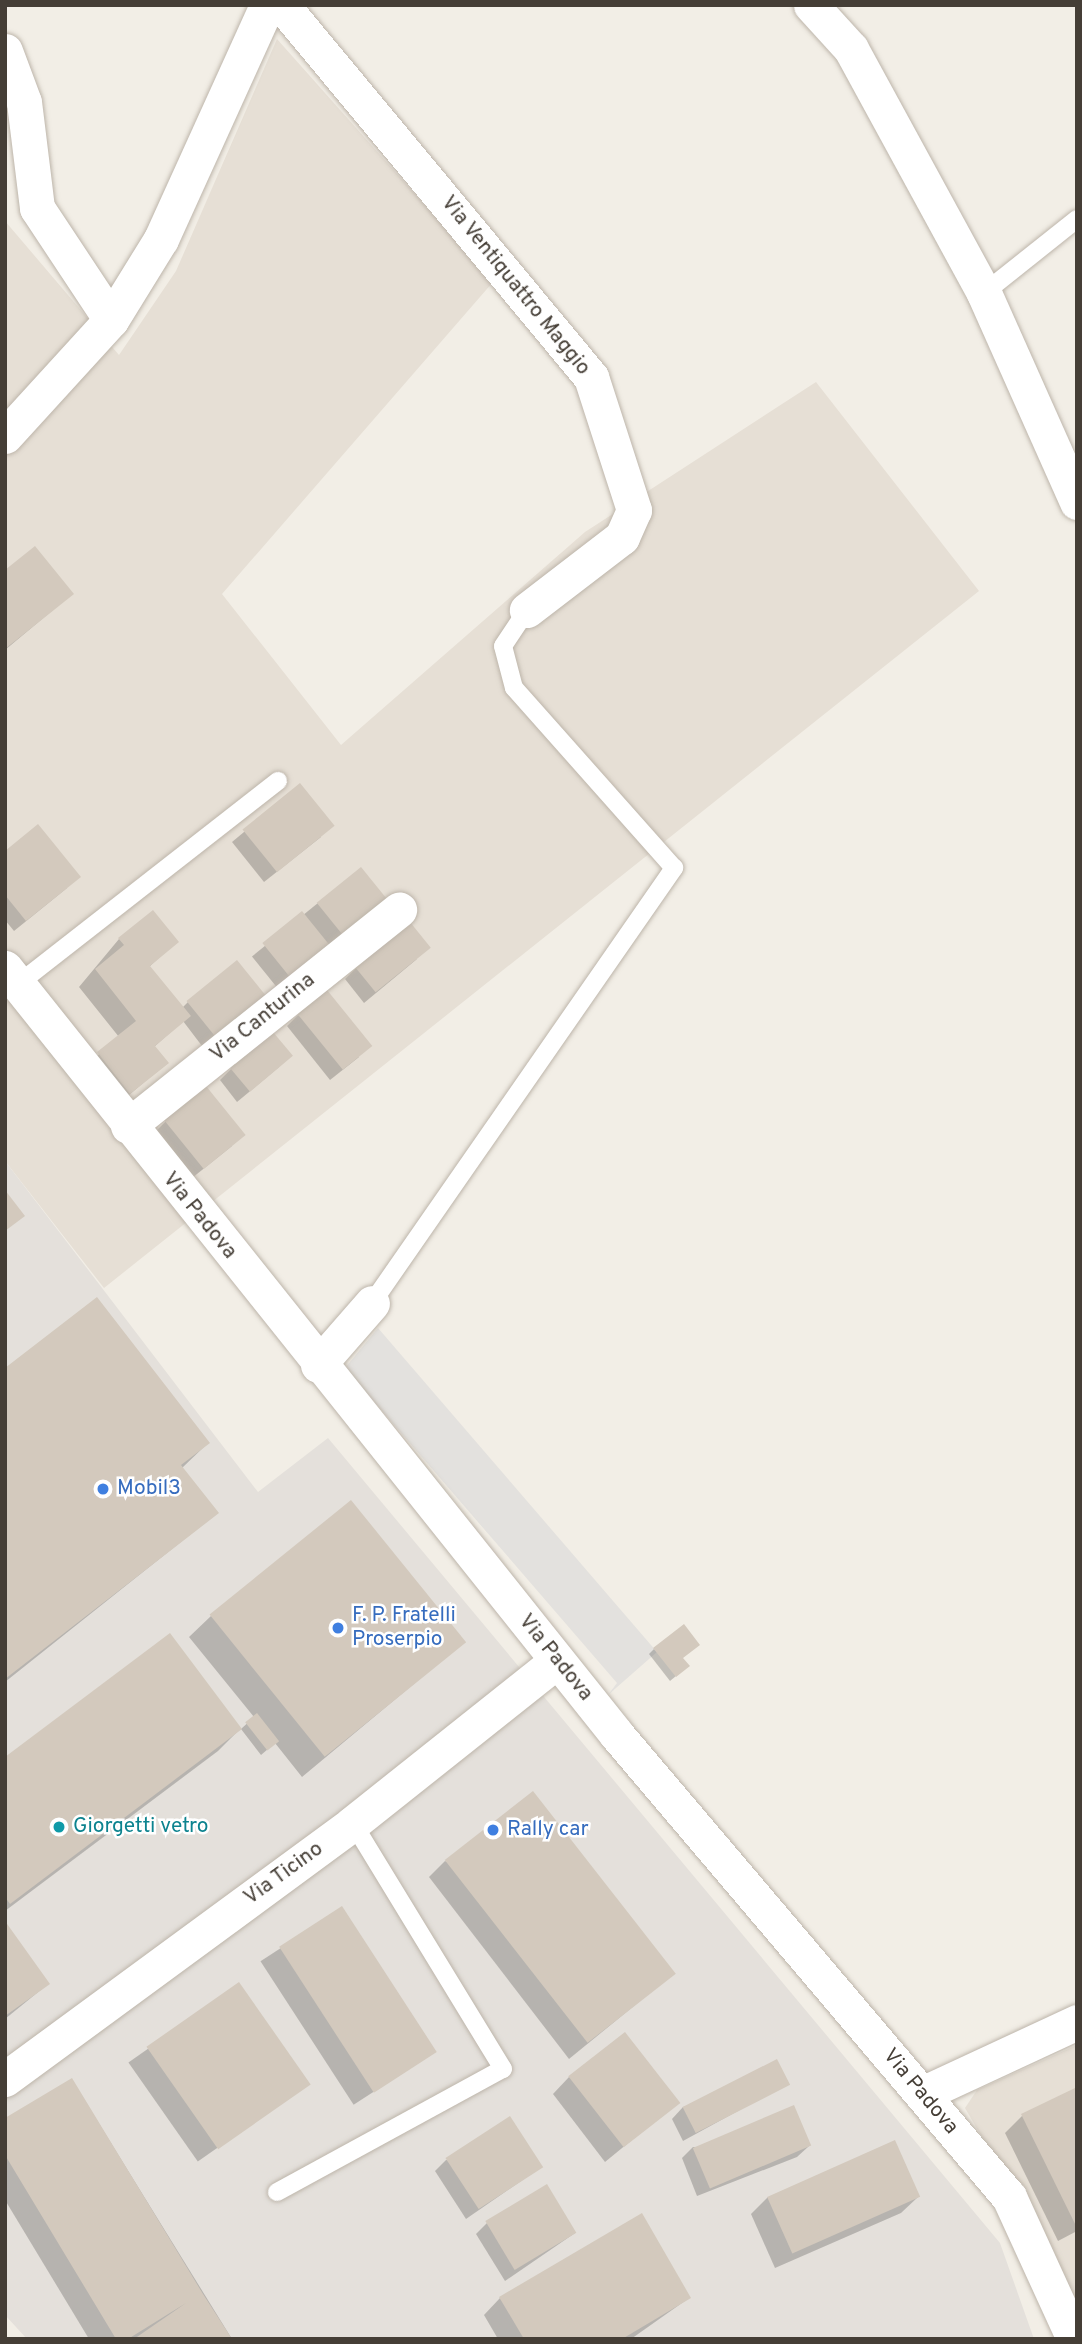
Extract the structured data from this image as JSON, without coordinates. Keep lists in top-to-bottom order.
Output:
{
  "streets": {
    "street": [
      "Via Ventiquattro Maggio",
      "Via Canturina",
      "Via Padova",
      "Via Ticino"
    ]
  },
  "crossings": [
    ["Via Canturina", "Via Padova"],
    ["Via Padova", "Via Ticino"]
  ],
  "places": [
    "Mobil3",
    "F. P. Fratelli Proserpio",
    "Giorgetti vetro",
    "Rally car"
  ]
}
